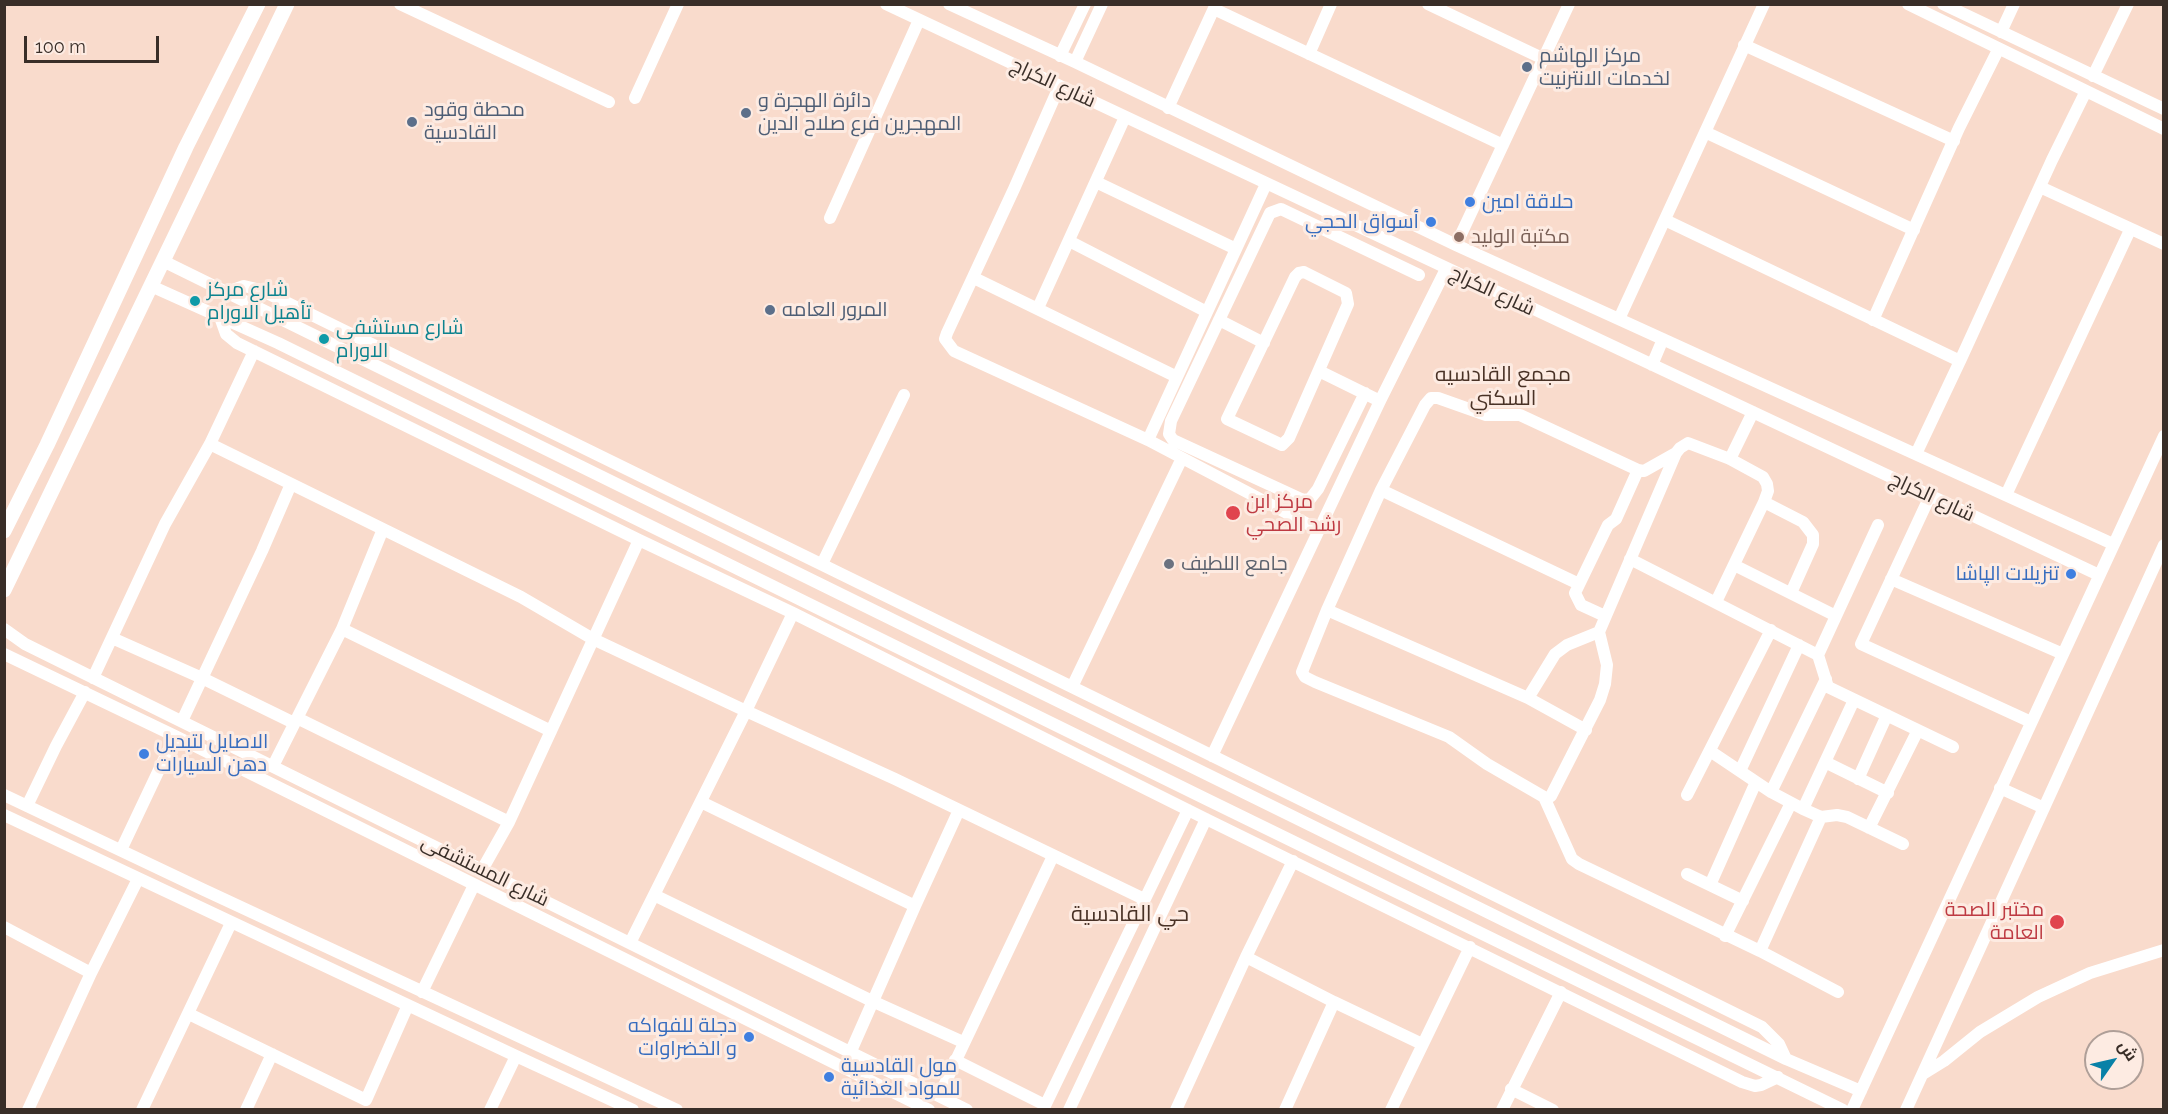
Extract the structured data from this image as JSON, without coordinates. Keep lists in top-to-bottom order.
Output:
{
  "streets": {
    "street": ["شارع الكراج", "شارع المستشفى"]
  },
  "districts": ["مجمع القادسيه السكني", "حي القادسية"],
  "places": [
    "مركز الهاشم لخدمات الانترنيت",
    "دائرة الهجرة و المهجرين فرع صلاح الدين",
    "محطة وقود القادسية",
    "حلاقة امين",
    "أسواق الحجي",
    "مكتبة الوليد",
    "شارع مركز تأهيل الاورام",
    "المرور العامه",
    "شارع مستشفى الاورام",
    "مركز ابن رشد الصحي",
    "جامع اللطیف",
    "تنزيلات الپاشا",
    "الاصايل لتبديل دهن السيارات",
    "مختبر الصحة العامة",
    "دجلة للفواكه و الخضراوات",
    "مول القادسية للمواد الغذائية"
  ],
  "scale_bar": "100 m",
  "north": "top right"
}
